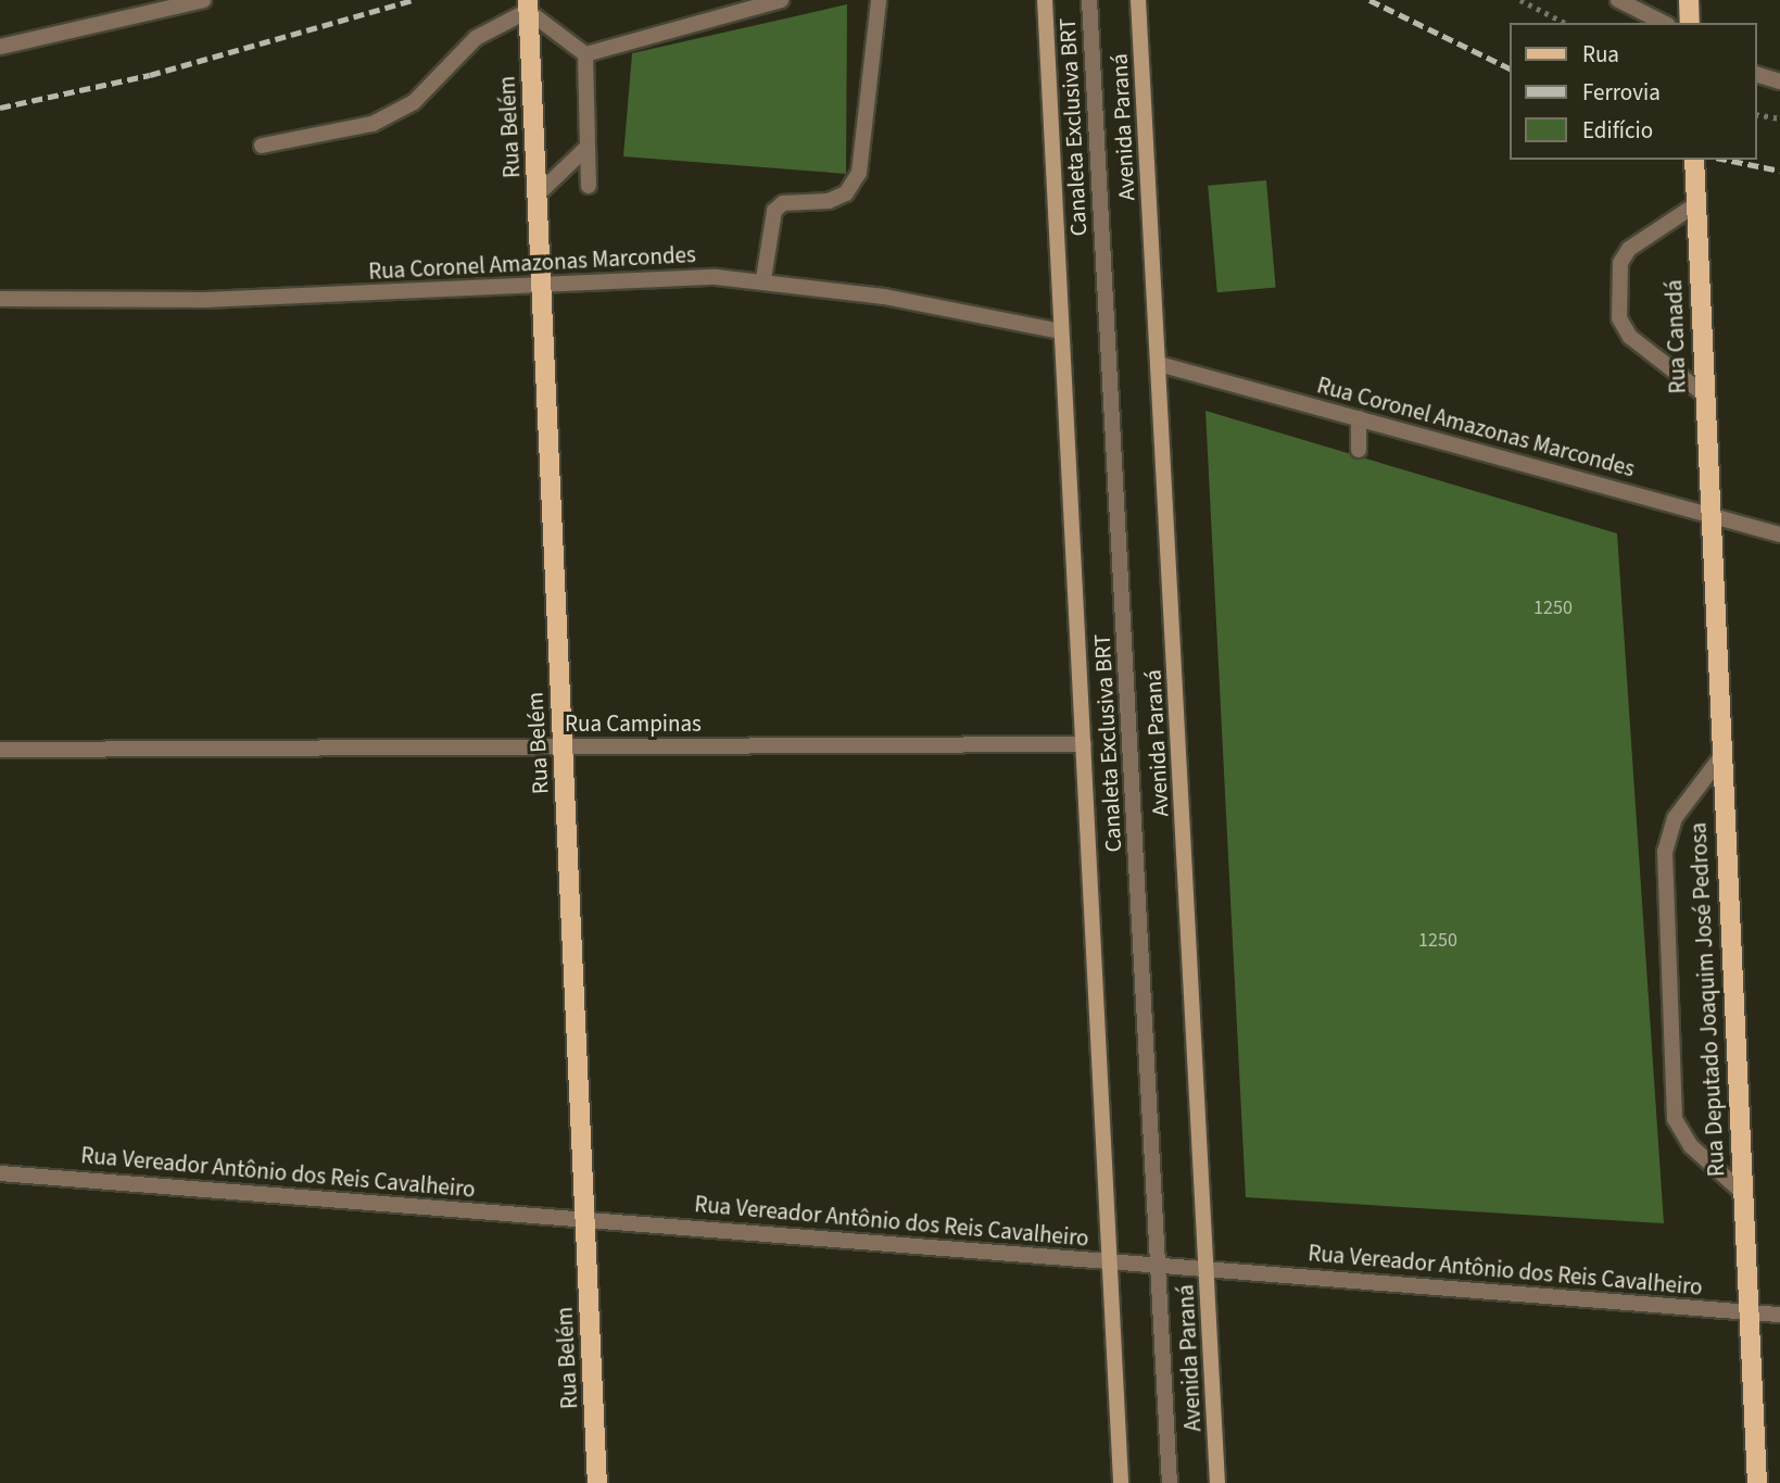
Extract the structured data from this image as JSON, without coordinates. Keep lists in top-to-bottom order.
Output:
{
  "streets": {
    "main road": ["Rua Belém", "Rua Canadá", "Rua Deputado Joaquim José Pedrosa"],
    "street": [
      "Canaleta Exclusiva BRT",
      "Avenida Paraná",
      "Rua Coronel Amazonas Marcondes",
      "Rua Campinas",
      "Rua Vereador Antônio dos Reis Cavalheiro"
    ]
  },
  "crossings": [
    ["Rua Belém", "Rua Coronel Amazonas Marcondes"],
    ["Rua Belém", "Rua Campinas"],
    ["Rua Belém", "Rua Vereador Antônio dos Reis Cavalheiro"],
    ["Canaleta Exclusiva BRT", "Rua Vereador Antônio dos Reis Cavalheiro"],
    ["Avenida Paraná", "Rua Coronel Amazonas Marcondes"],
    ["Avenida Paraná", "Rua Vereador Antônio dos Reis Cavalheiro"],
    ["Rua Coronel Amazonas Marcondes", "Rua Canadá"],
    ["Rua Coronel Amazonas Marcondes", "Rua Deputado Joaquim José Pedrosa"],
    ["Rua Canadá", "Rua Deputado Joaquim José Pedrosa"],
    ["Rua Deputado Joaquim José Pedrosa", "Rua Vereador Antônio dos Reis Cavalheiro"]
  ],
  "house_numbers": ["1250", "1250"],
  "legend": ["Rua", "Ferrovia", "Edifício"]
}
